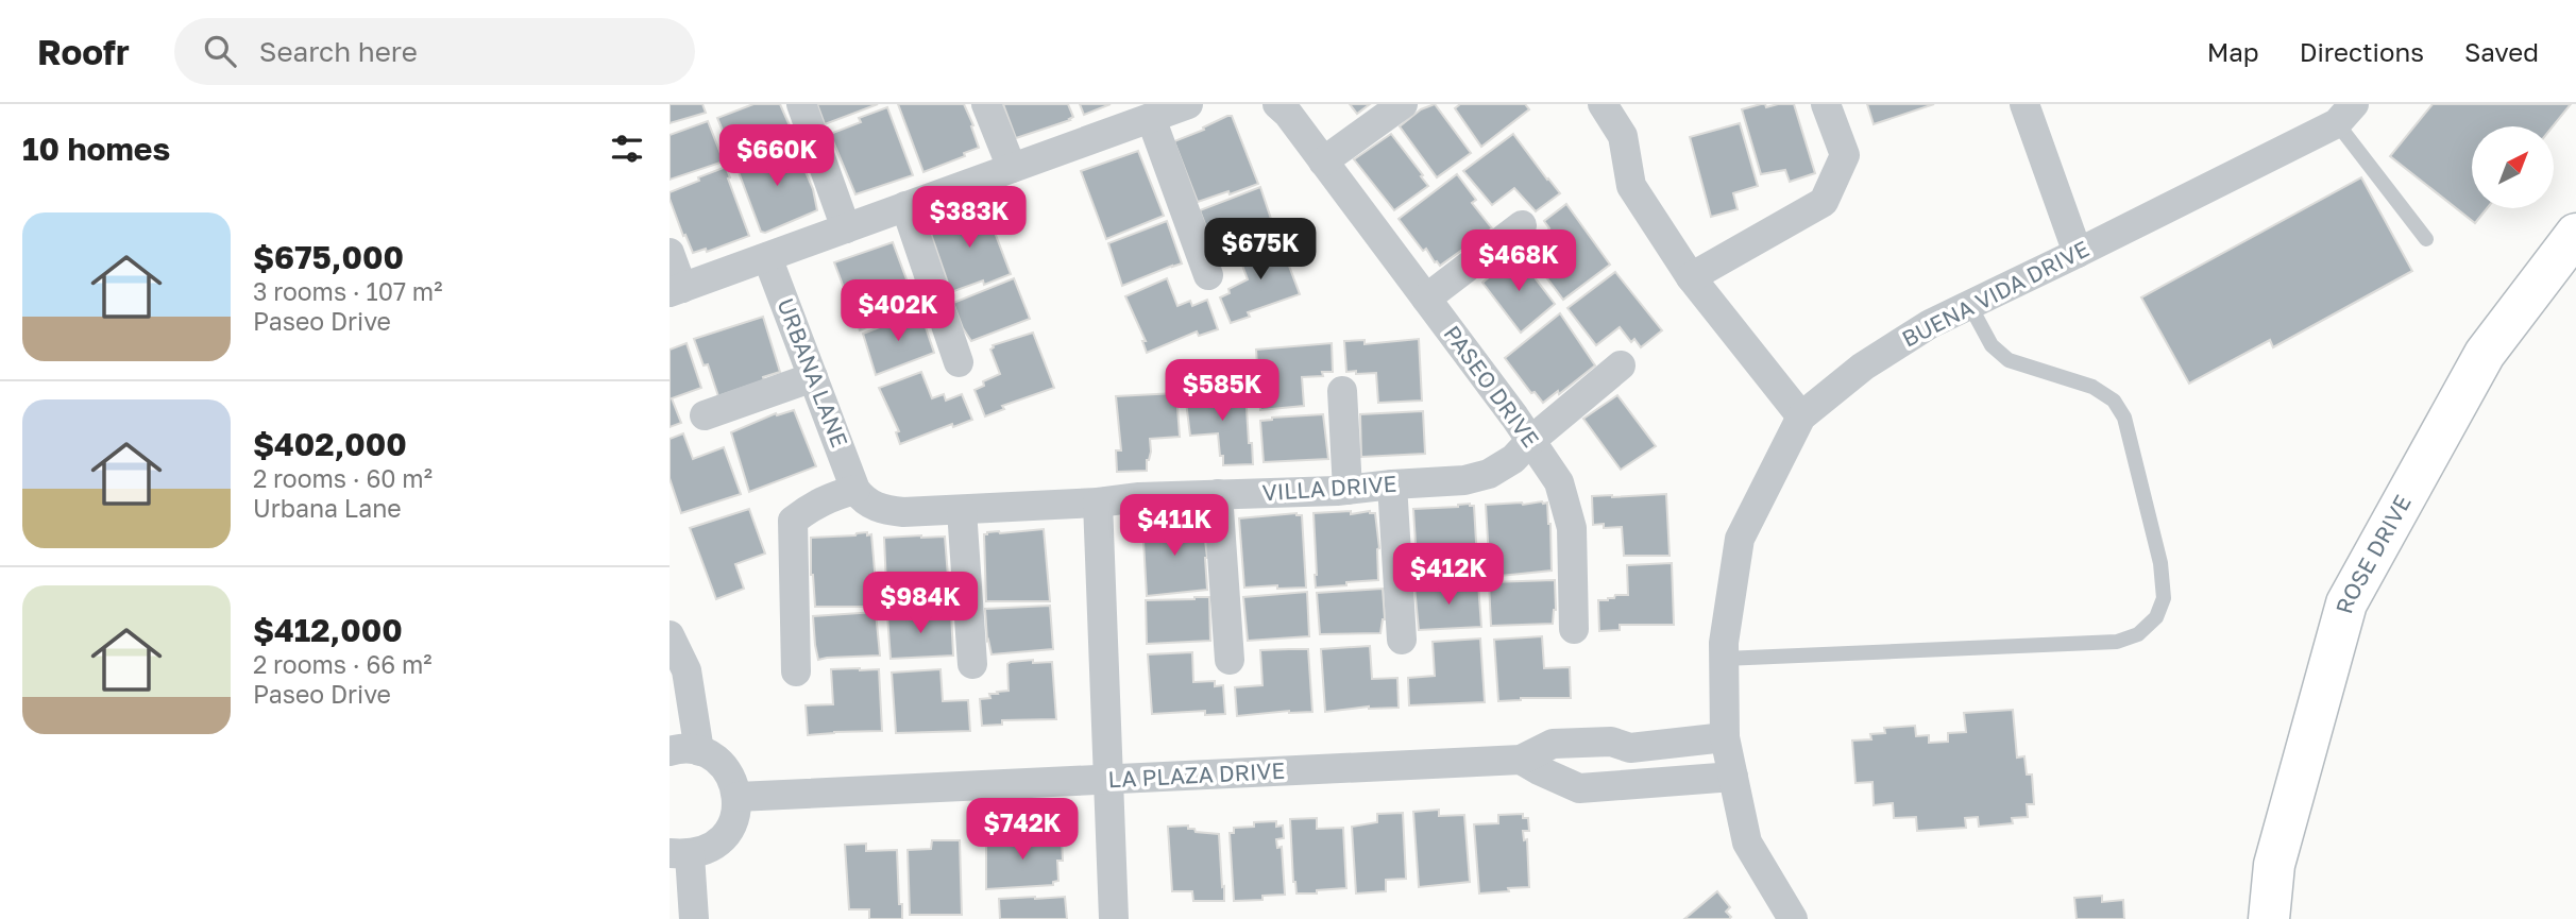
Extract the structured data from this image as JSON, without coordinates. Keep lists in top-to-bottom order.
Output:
{
  "streets": {
    "street": [
      "BUENA VIDA DRIVE",
      "URBANA LANE",
      "PASEO DRIVE",
      "VILLA DRIVE",
      "ROSE DRIVE",
      "LA PLAZA DRIVE"
    ]
  },
  "crossings": [
    ["BUENA VIDA DRIVE", "LA PLAZA DRIVE"],
    ["URBANA LANE", "VILLA DRIVE"],
    ["PASEO DRIVE", "VILLA DRIVE"]
  ],
  "north": "top right",
  "page": {
    "header": "Roofr",
    "search": "Search here",
    "nav": ["Map", "Directions", "Saved"],
    "heading": "10 homes",
    "price": [
      "$660K",
      "$383K",
      "$675K",
      "$468K",
      "$402K",
      "$585K",
      "$411K",
      "$412K",
      "$984K",
      "$742K"
    ],
    "list": [
      {
        "name": "$675,000",
        "note": "3 rooms · 107 m² · Paseo Drive"
      },
      {
        "name": "$402,000",
        "note": "2 rooms · 60 m² · Urbana Lane"
      },
      {
        "name": "$412,000",
        "note": "2 rooms · 66 m² · Paseo Drive"
      }
    ]
  }
}
